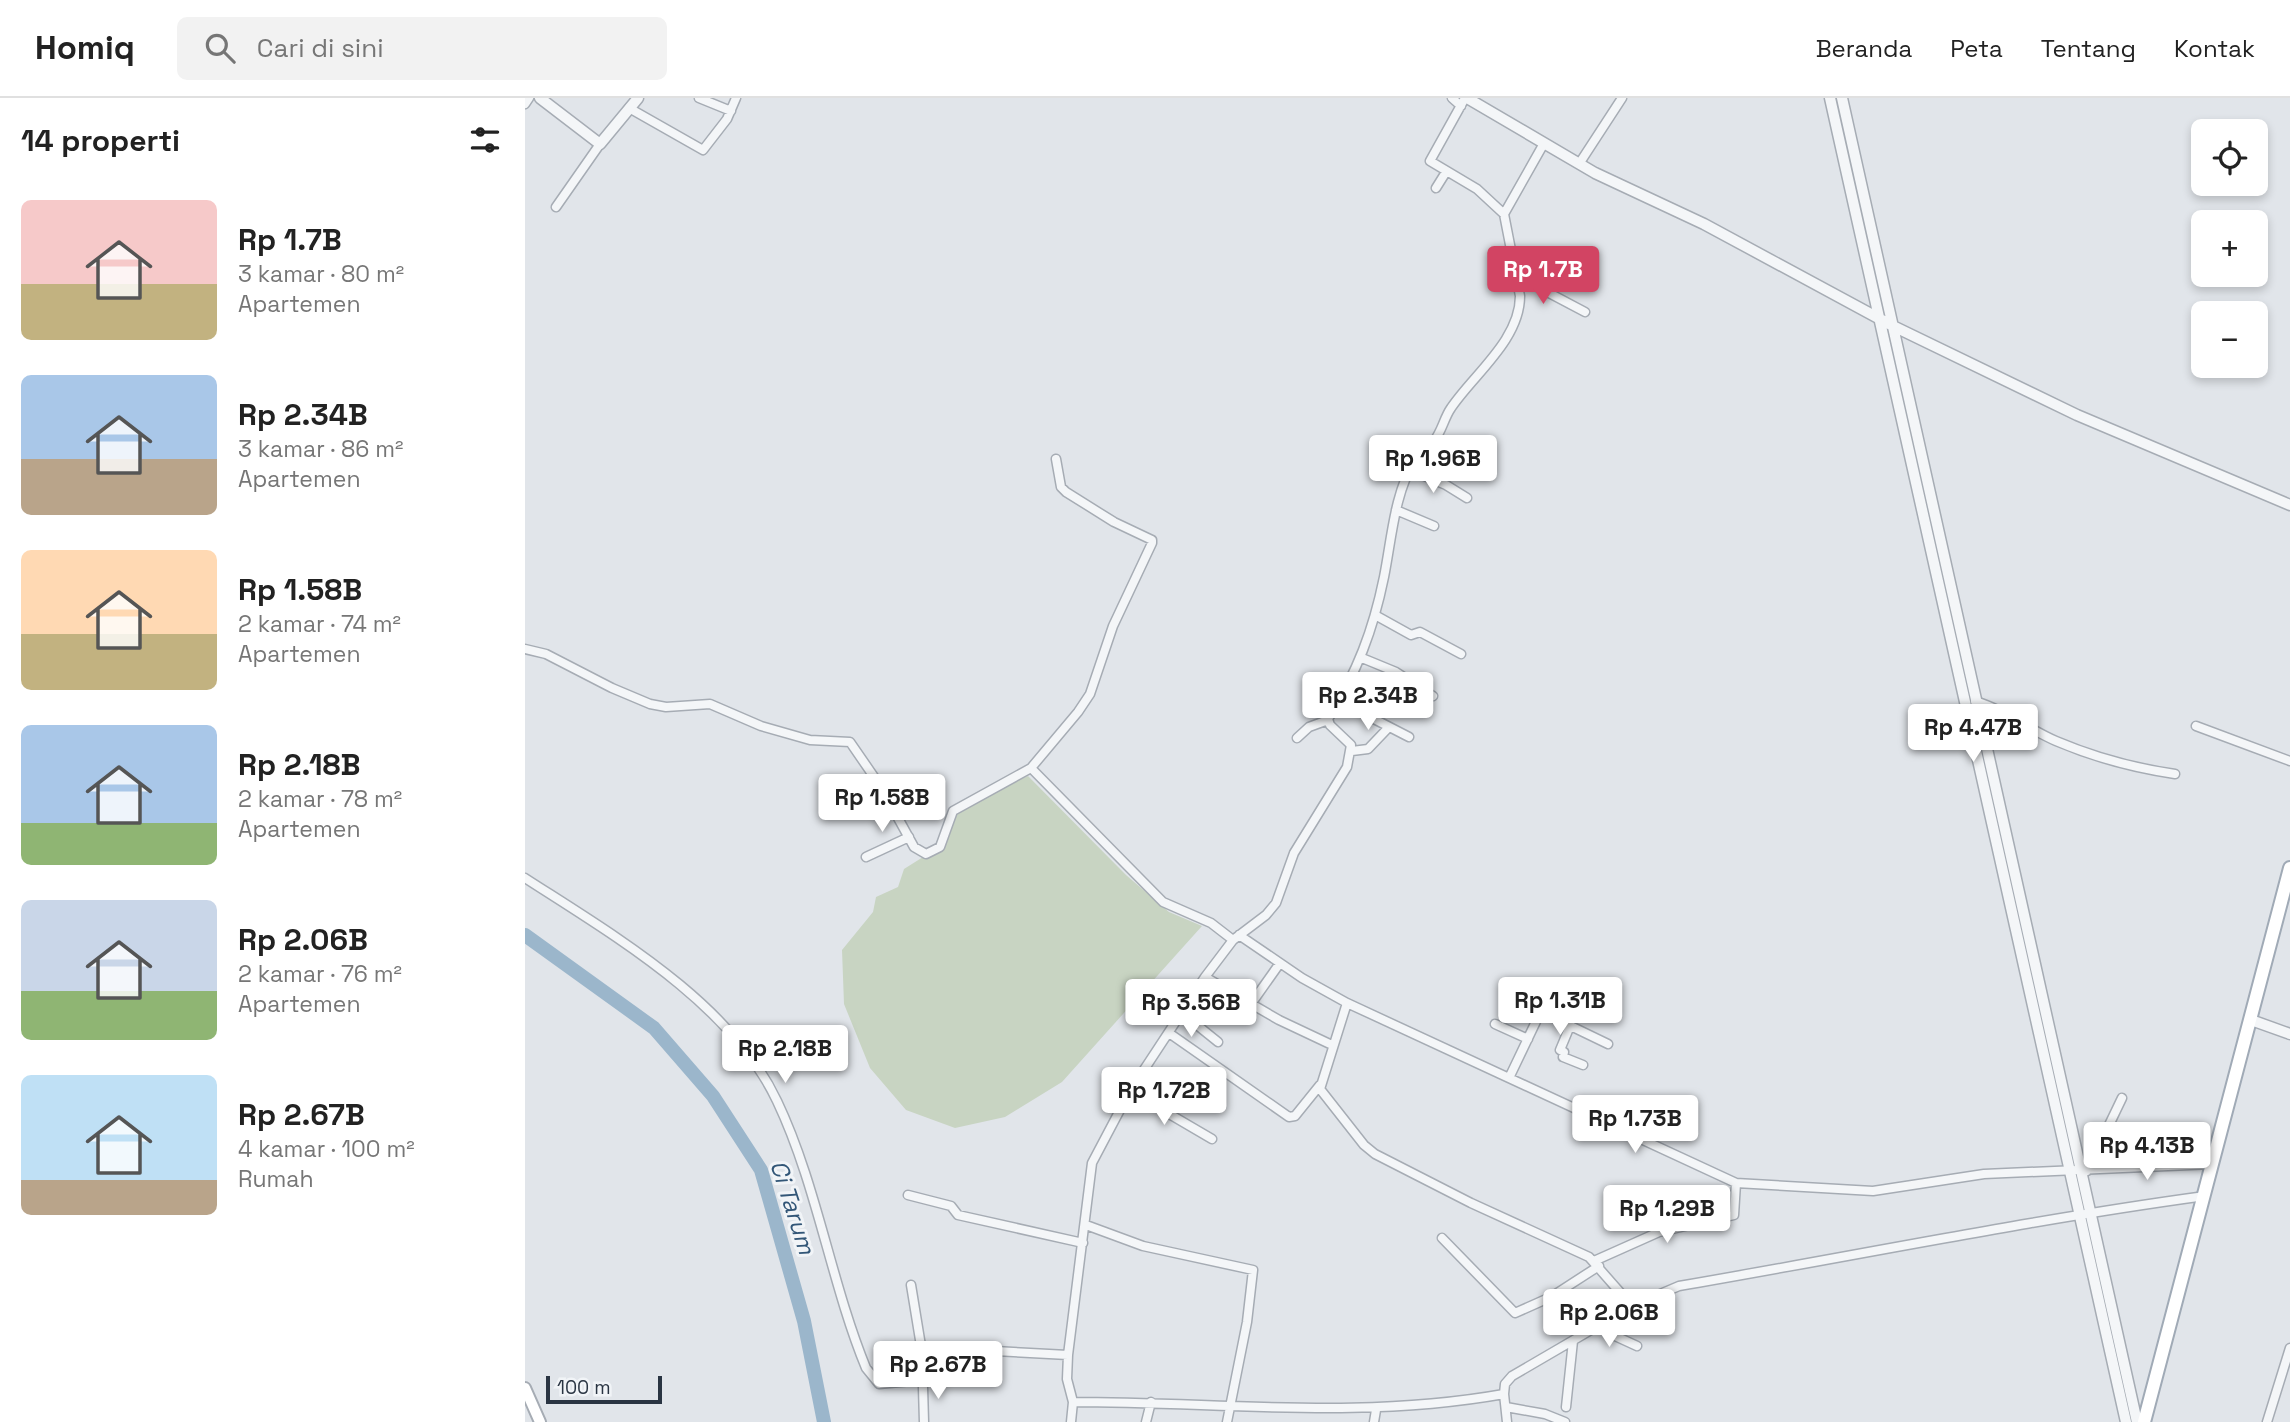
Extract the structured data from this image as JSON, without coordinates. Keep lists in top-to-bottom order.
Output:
{
  "water": ["Ci Tarum"],
  "scale_bar": "100 m",
  "page": {
    "header": "Homiq",
    "search": "Cari di sini",
    "nav": [
      "Beranda",
      "Peta",
      "Tentang",
      "Kontak"
    ],
    "heading": "14 properti",
    "map_buttons": ["+", "−"],
    "list": [
      {
        "name": "Rp 1.7B",
        "note": "3 kamar · 80 m² · Apartemen"
      },
      {
        "name": "Rp 2.34B",
        "note": "3 kamar · 86 m² · Apartemen"
      },
      {
        "name": "Rp 1.58B",
        "note": "2 kamar · 74 m² · Apartemen"
      },
      {
        "name": "Rp 2.18B",
        "note": "2 kamar · 78 m² · Apartemen"
      },
      {
        "name": "Rp 2.06B",
        "note": "2 kamar · 76 m² · Apartemen"
      },
      {
        "name": "Rp 2.67B",
        "note": "4 kamar · 100 m² · Rumah"
      }
    ],
    "price": [
      "Rp 1.7B",
      "Rp 1.96B",
      "Rp 2.34B",
      "Rp 4.47B",
      "Rp 1.58B",
      "Rp 1.31B",
      "Rp 3.56B",
      "Rp 2.18B",
      "Rp 1.72B",
      "Rp 1.73B",
      "Rp 4.13B",
      "Rp 1.29B",
      "Rp 2.06B",
      "Rp 2.67B"
    ],
    "scale": "100 m"
  }
}
